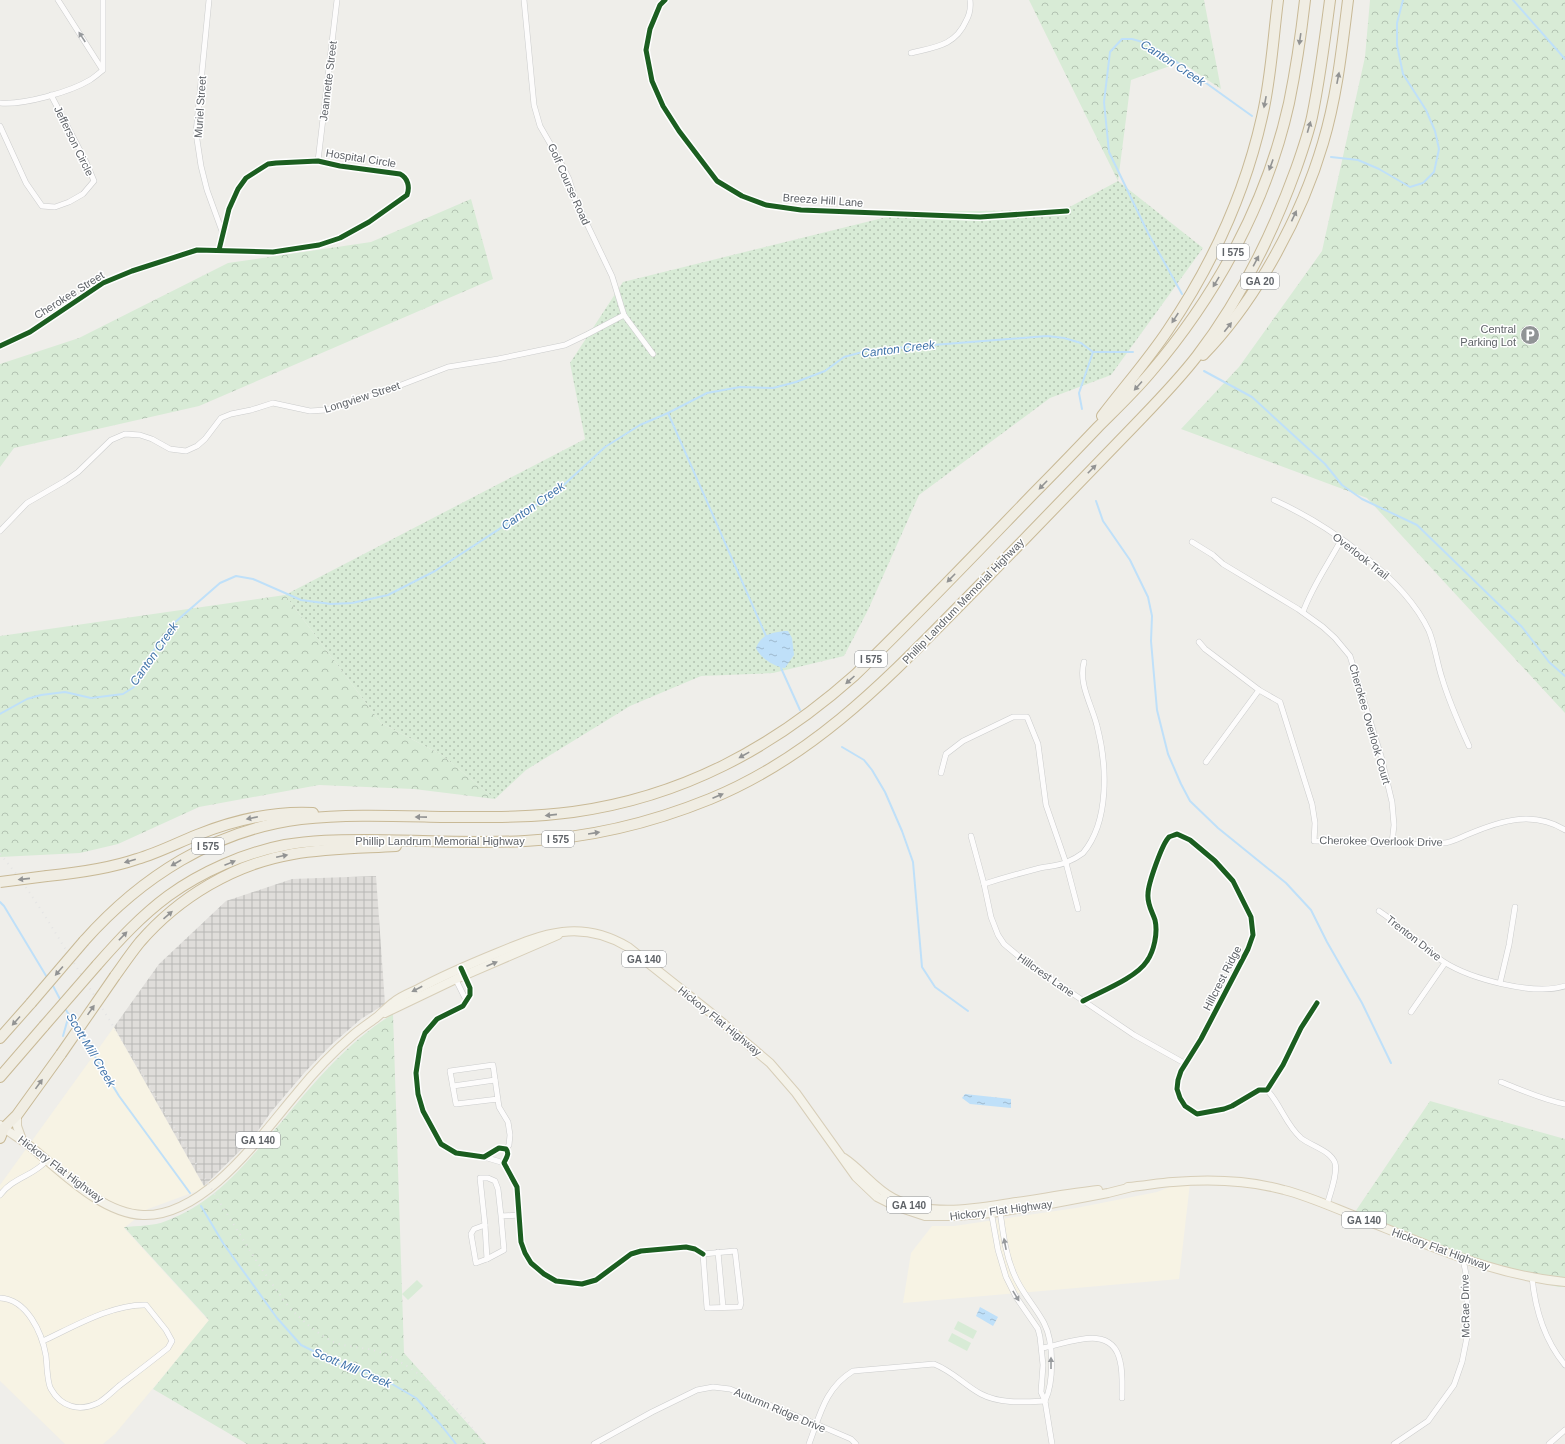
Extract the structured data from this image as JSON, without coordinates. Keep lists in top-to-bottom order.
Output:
{
  "streets": {
    "highway": ["I 575", "GA 20", "Phillip Landrum Memorial Highway"],
    "main road": ["GA 140", "Hickory Flat Highway"],
    "street": [
      "Jeannette Street",
      "Muriel Street",
      "Jefferson Circle",
      "Hospital Circle",
      "Golf Course Road",
      "Breeze Hill Lane",
      "Cherokee Street",
      "Longview Street",
      "Overlook Trail",
      "Cherokee Overlook Court",
      "Cherokee Overlook Drive",
      "Trenton Drive",
      "Hillcrest Lane",
      "Hillcrest Ridge",
      "McRae Drive",
      "Autumn Ridge Drive"
    ]
  },
  "crossings": [
    ["Jeannette Street", "Hospital Circle"],
    ["Muriel Street", "Hospital Circle"],
    ["Hospital Circle", "Cherokee Street"],
    ["Golf Course Road", "Longview Street"],
    ["GA 20", "Phillip Landrum Memorial Highway"],
    ["Cherokee Overlook Court", "Cherokee Overlook Drive"],
    ["Hillcrest Lane", "Hillcrest Ridge"],
    ["Hickory Flat Highway", "McRae Drive"]
  ],
  "water": ["Canton Creek", "Scott Mill Creek"],
  "places": {
    "parking": ["Central Parking Lot"]
  }
}
